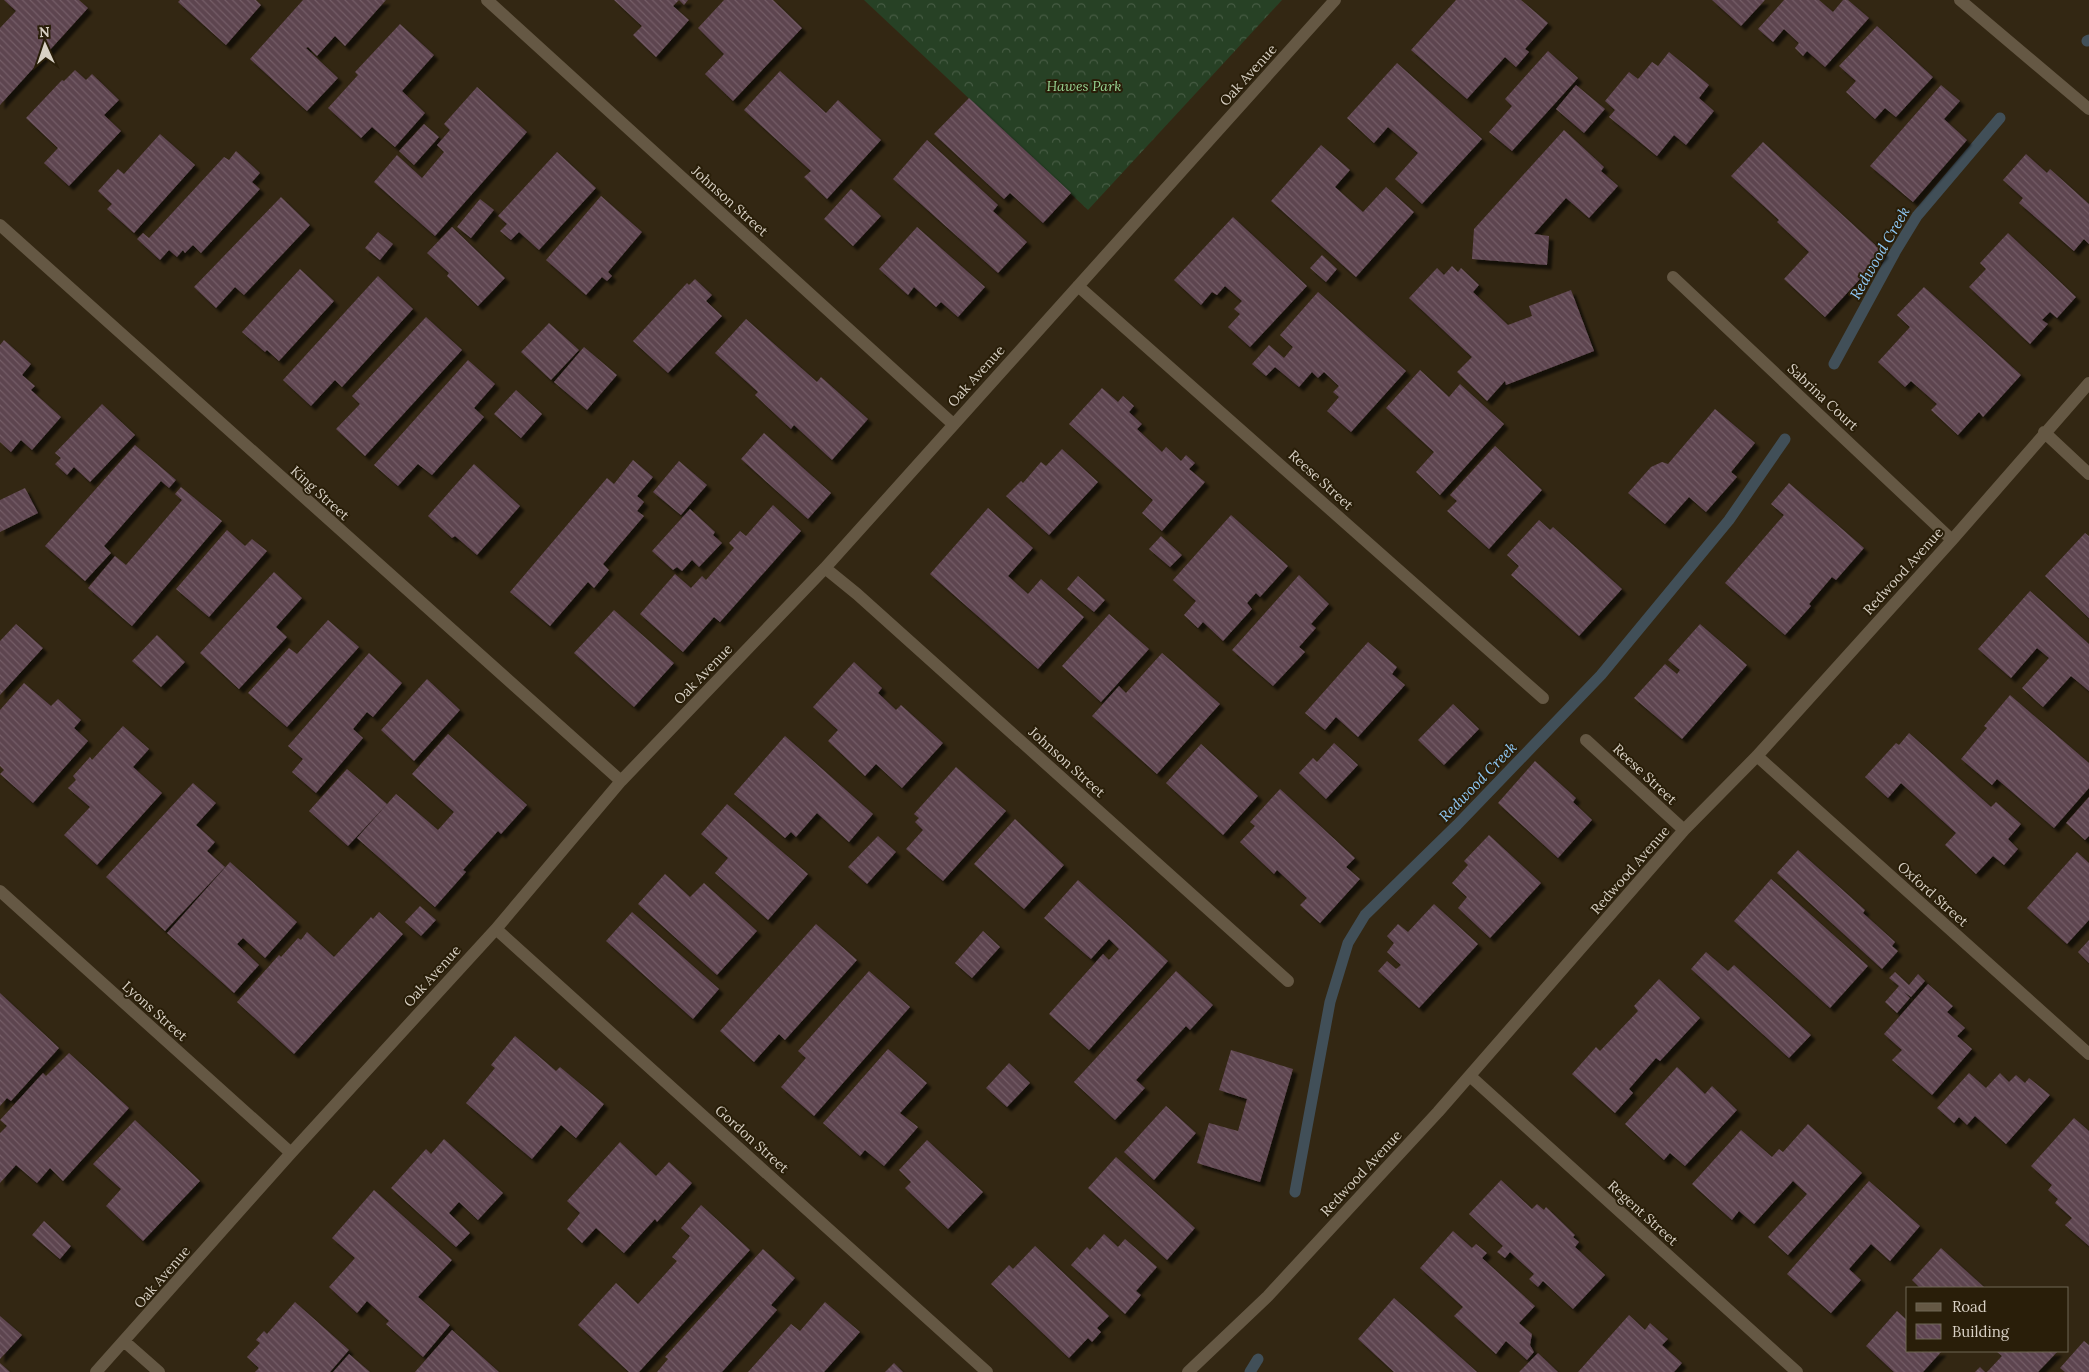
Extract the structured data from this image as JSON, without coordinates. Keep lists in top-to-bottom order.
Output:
{
  "streets": {
    "street": [
      "Oak Avenue",
      "Johnson Street",
      "Sabrina Court",
      "Reese Street",
      "King Street",
      "Redwood Avenue",
      "Oxford Street",
      "Lyons Street",
      "Gordon Street",
      "Regent Street"
    ]
  },
  "crossings": [
    ["Oak Avenue", "Johnson Street"],
    ["Oak Avenue", "Reese Street"],
    ["Oak Avenue", "King Street"],
    ["Oak Avenue", "Lyons Street"],
    ["Oak Avenue", "Gordon Street"],
    ["Sabrina Court", "Redwood Avenue"],
    ["Reese Street", "Redwood Avenue"],
    ["Redwood Avenue", "Oxford Street"],
    ["Redwood Avenue", "Regent Street"]
  ],
  "water": ["Redwood Creek"],
  "parks": ["Hawes Park"],
  "legend": ["Road", "Building"],
  "north": "top"
}
